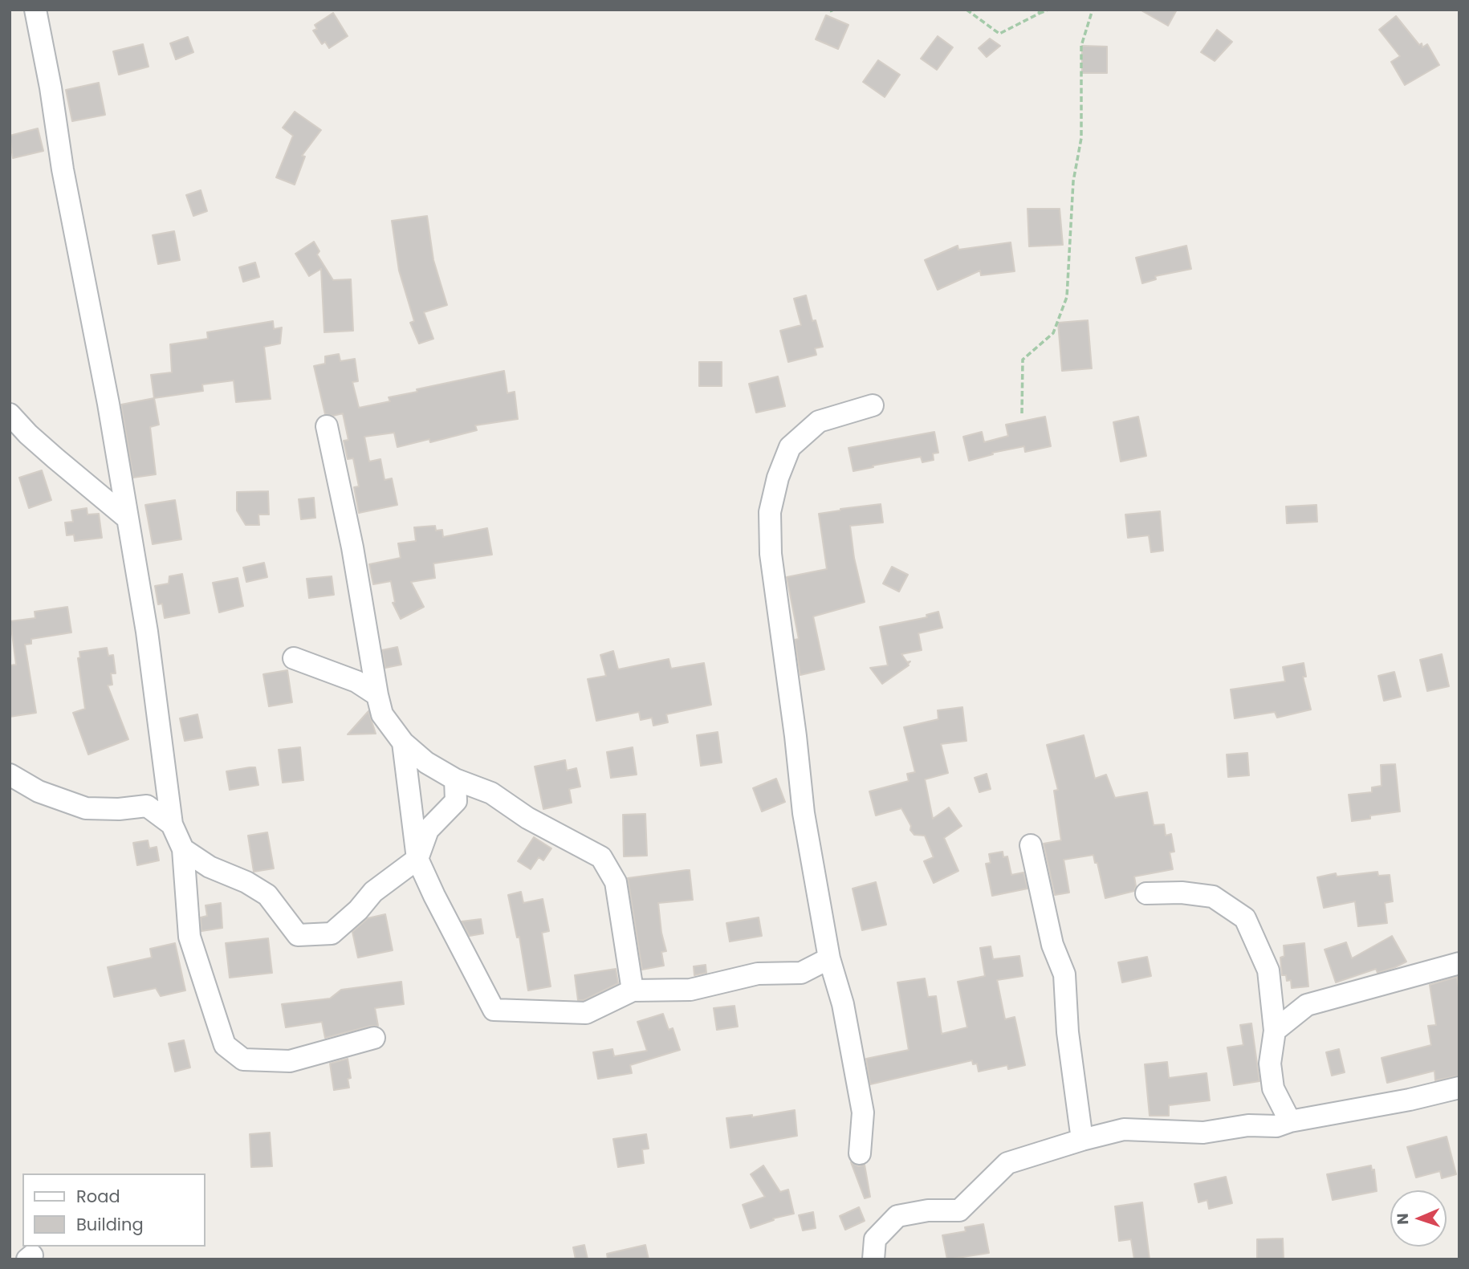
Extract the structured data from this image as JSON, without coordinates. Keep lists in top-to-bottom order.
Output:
{
  "legend": ["Road", "Building"],
  "north": "left"
}
